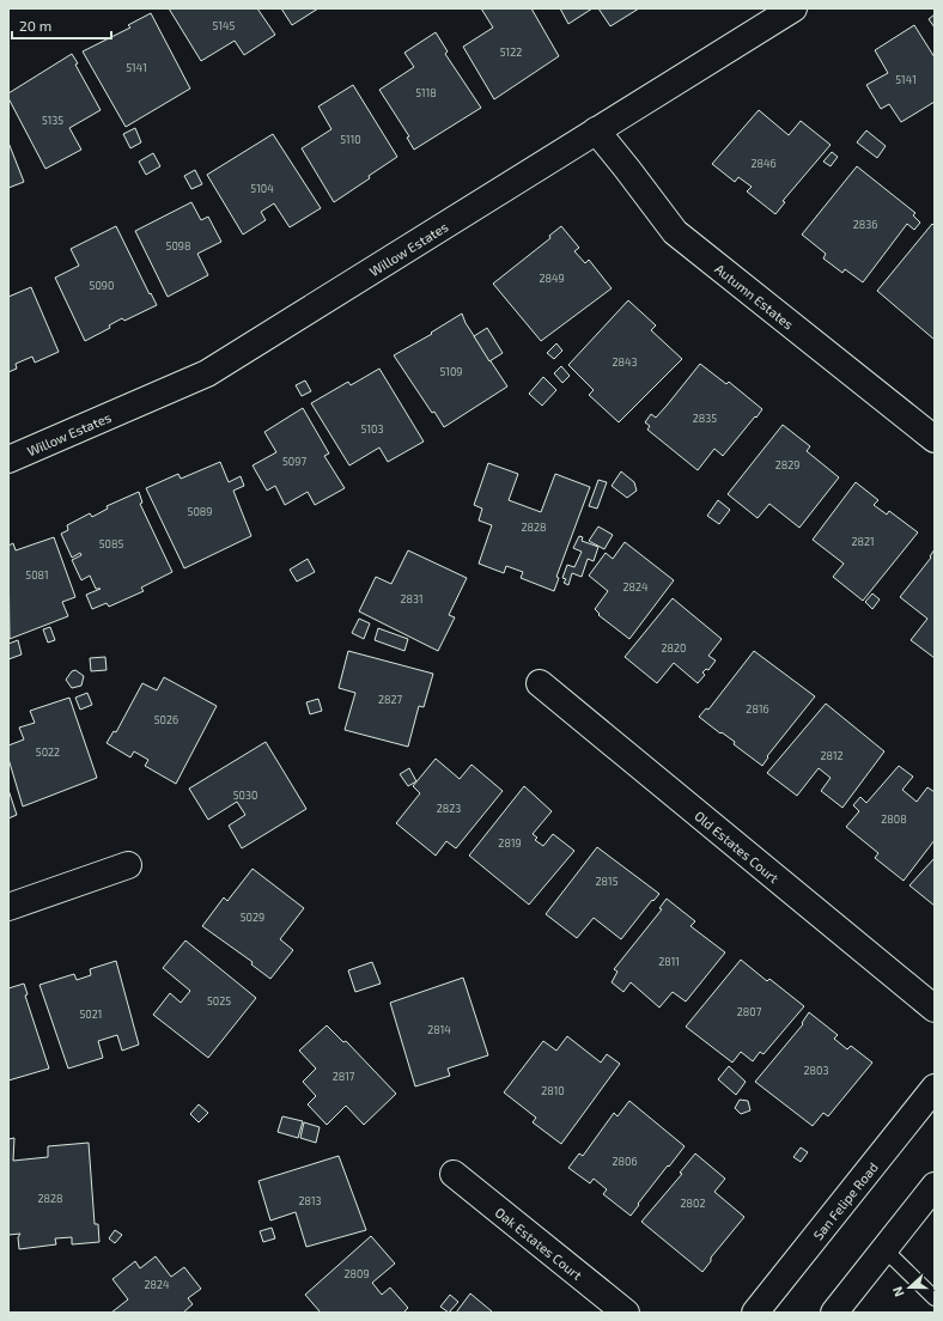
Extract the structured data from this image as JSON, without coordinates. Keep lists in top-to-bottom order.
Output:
{
  "streets": {
    "street": [
      "Willow Estates",
      "Autumn Estates",
      "Old Estates Court",
      "San Felipe Road",
      "Oak Estates Court"
    ]
  },
  "crossings": [
    ["Willow Estates", "Autumn Estates"]
  ],
  "house_numbers": [
    "5145",
    "5122",
    "5141",
    "5141",
    "5118",
    "5135",
    "5110",
    "2846",
    "5104",
    "2836",
    "5098",
    "2849",
    "5090",
    "2843",
    "5109",
    "2835",
    "5103",
    "5097",
    "2829",
    "5089",
    "2828",
    "2821",
    "5085",
    "5081",
    "2824",
    "2831",
    "2820",
    "2827",
    "2816",
    "5026",
    "5022",
    "2812",
    "5030",
    "2823",
    "2808",
    "2819",
    "2815",
    "5029",
    "2811",
    "5025",
    "2807",
    "5021",
    "2814",
    "2803",
    "2817",
    "2810",
    "2806",
    "2828",
    "2813",
    "2802",
    "2809",
    "2824"
  ],
  "scale_bar": "20 m",
  "north": "left"
}
